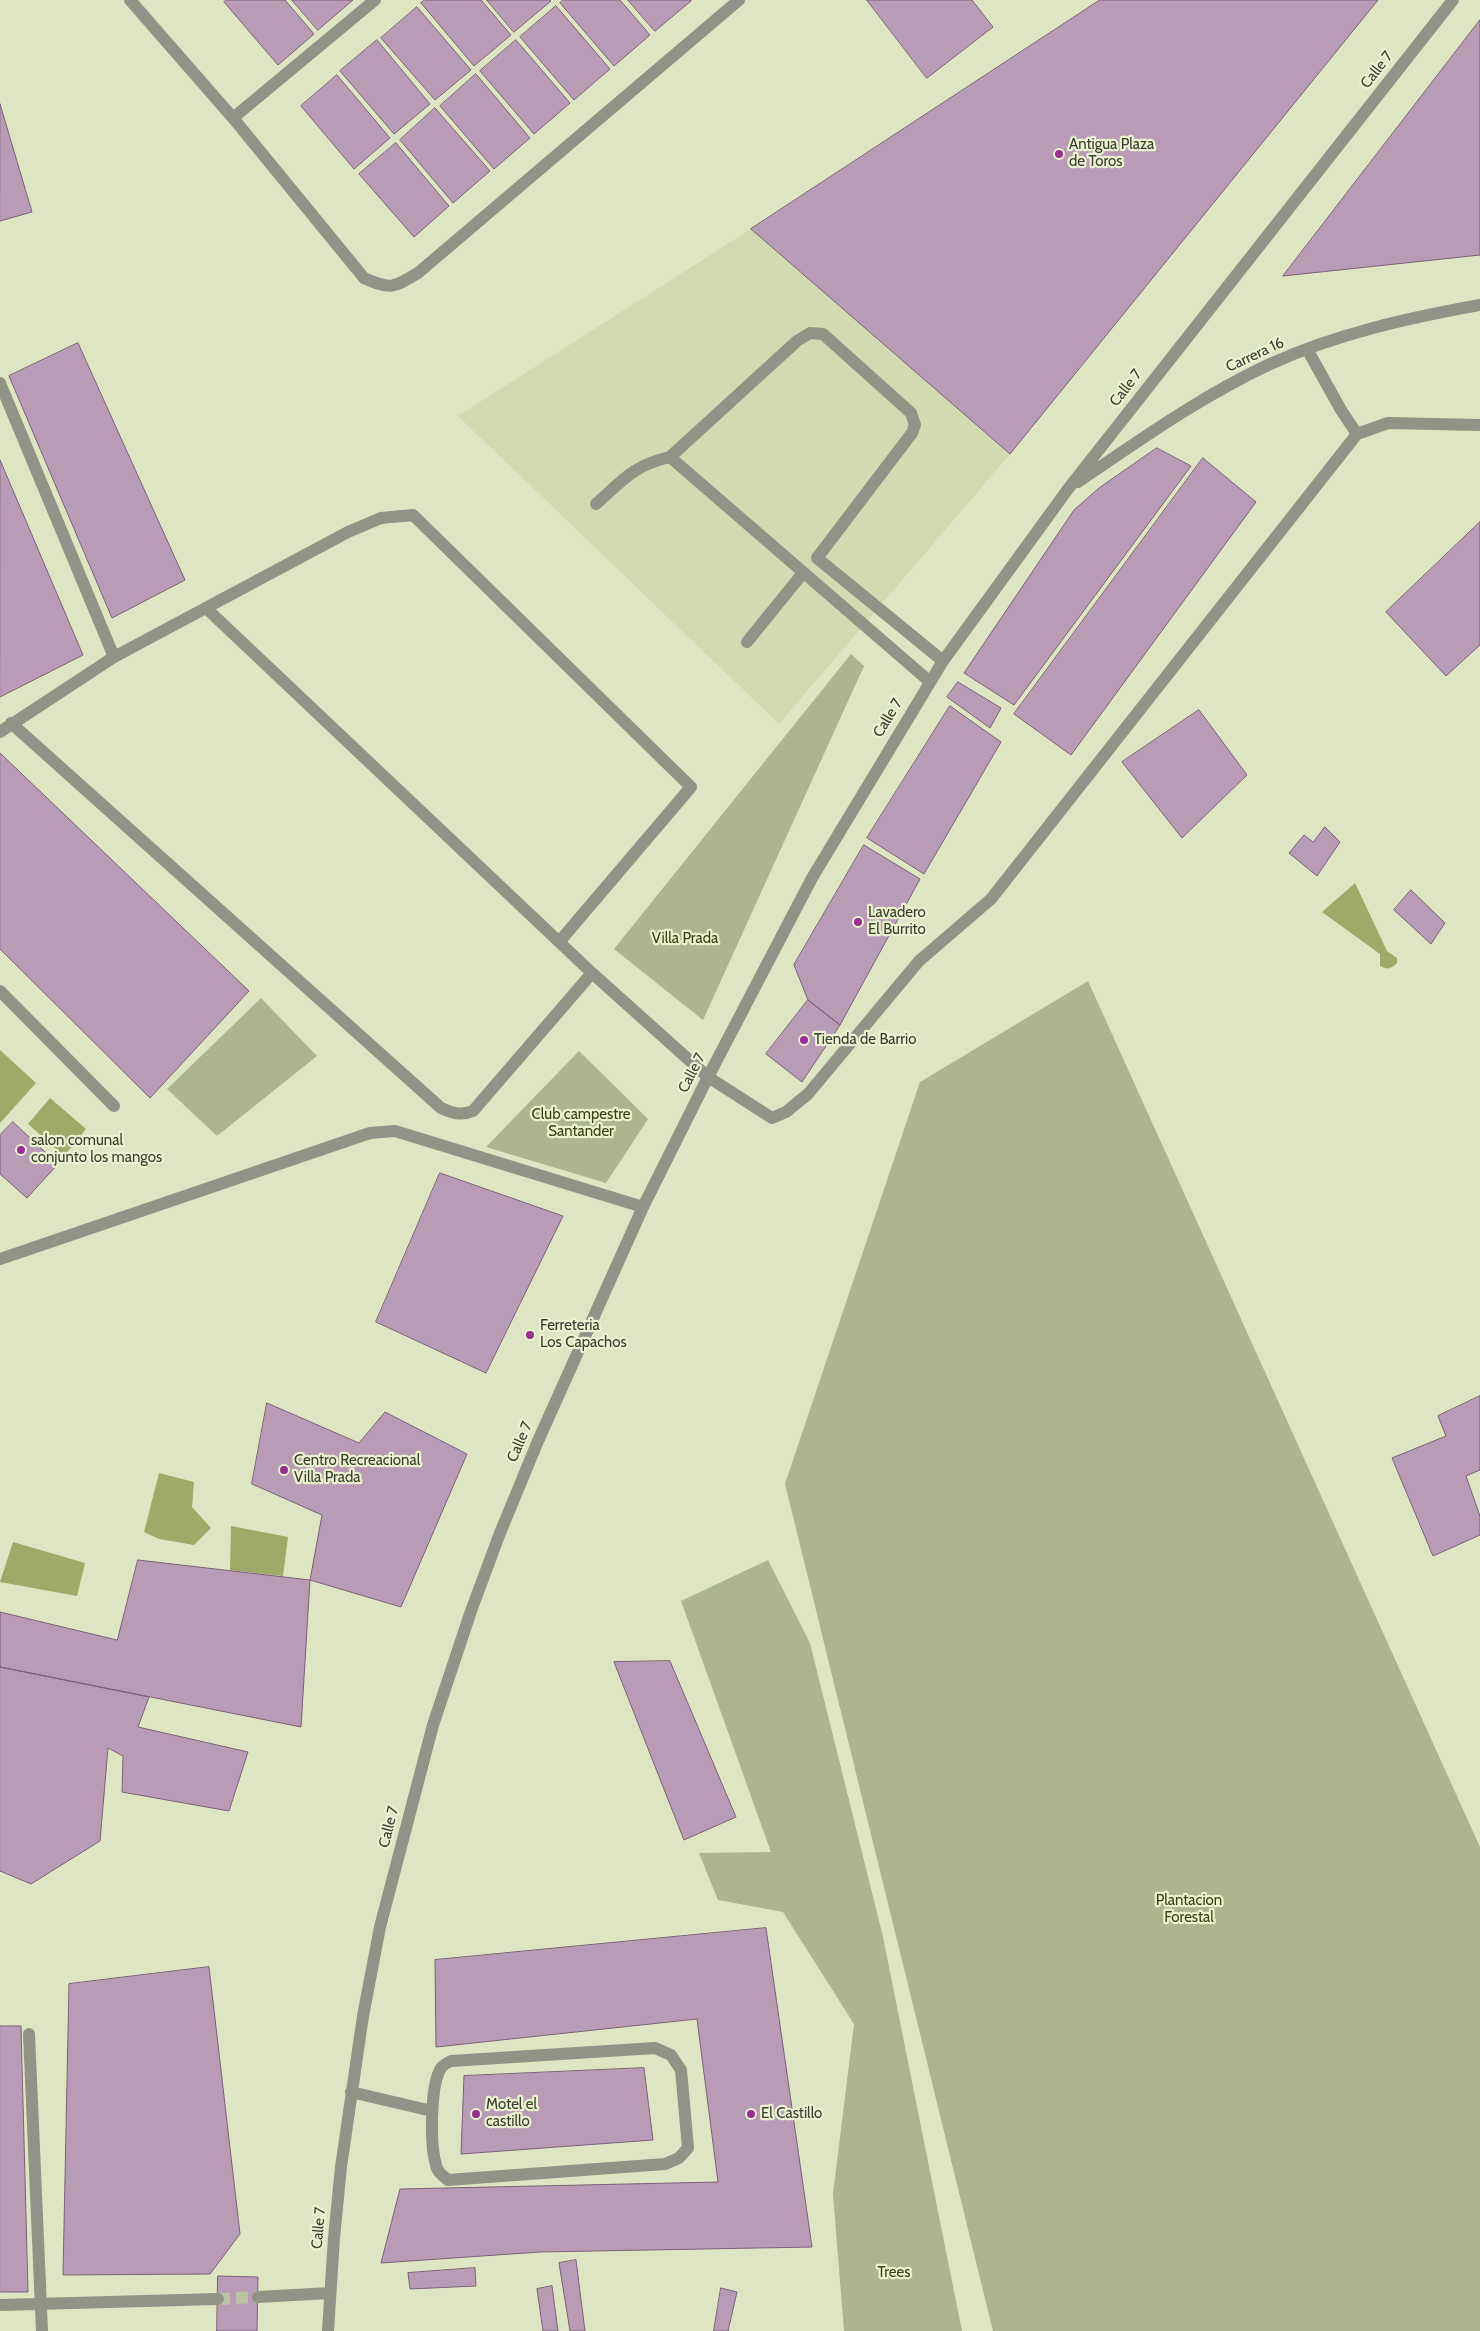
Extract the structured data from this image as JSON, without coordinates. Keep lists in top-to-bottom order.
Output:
{
  "streets": {
    "street": ["Calle 7", "Carrera 16"]
  },
  "crossings": [
    ["Calle 7", "Carrera 16"]
  ],
  "parks": [
    "Villa Prada",
    "Club campestre Santander",
    "Plantacion Forestal",
    "Trees"
  ],
  "places": [
    "Antigua Plaza de Toros",
    "Lavadero El Burrito",
    "Tienda de Barrio",
    "salon comunal conjunto los mangos",
    "Ferreteria Los Capachos",
    "Centro Recreacional Villa Prada",
    "Motel el castillo",
    "El Castillo"
  ]
}
